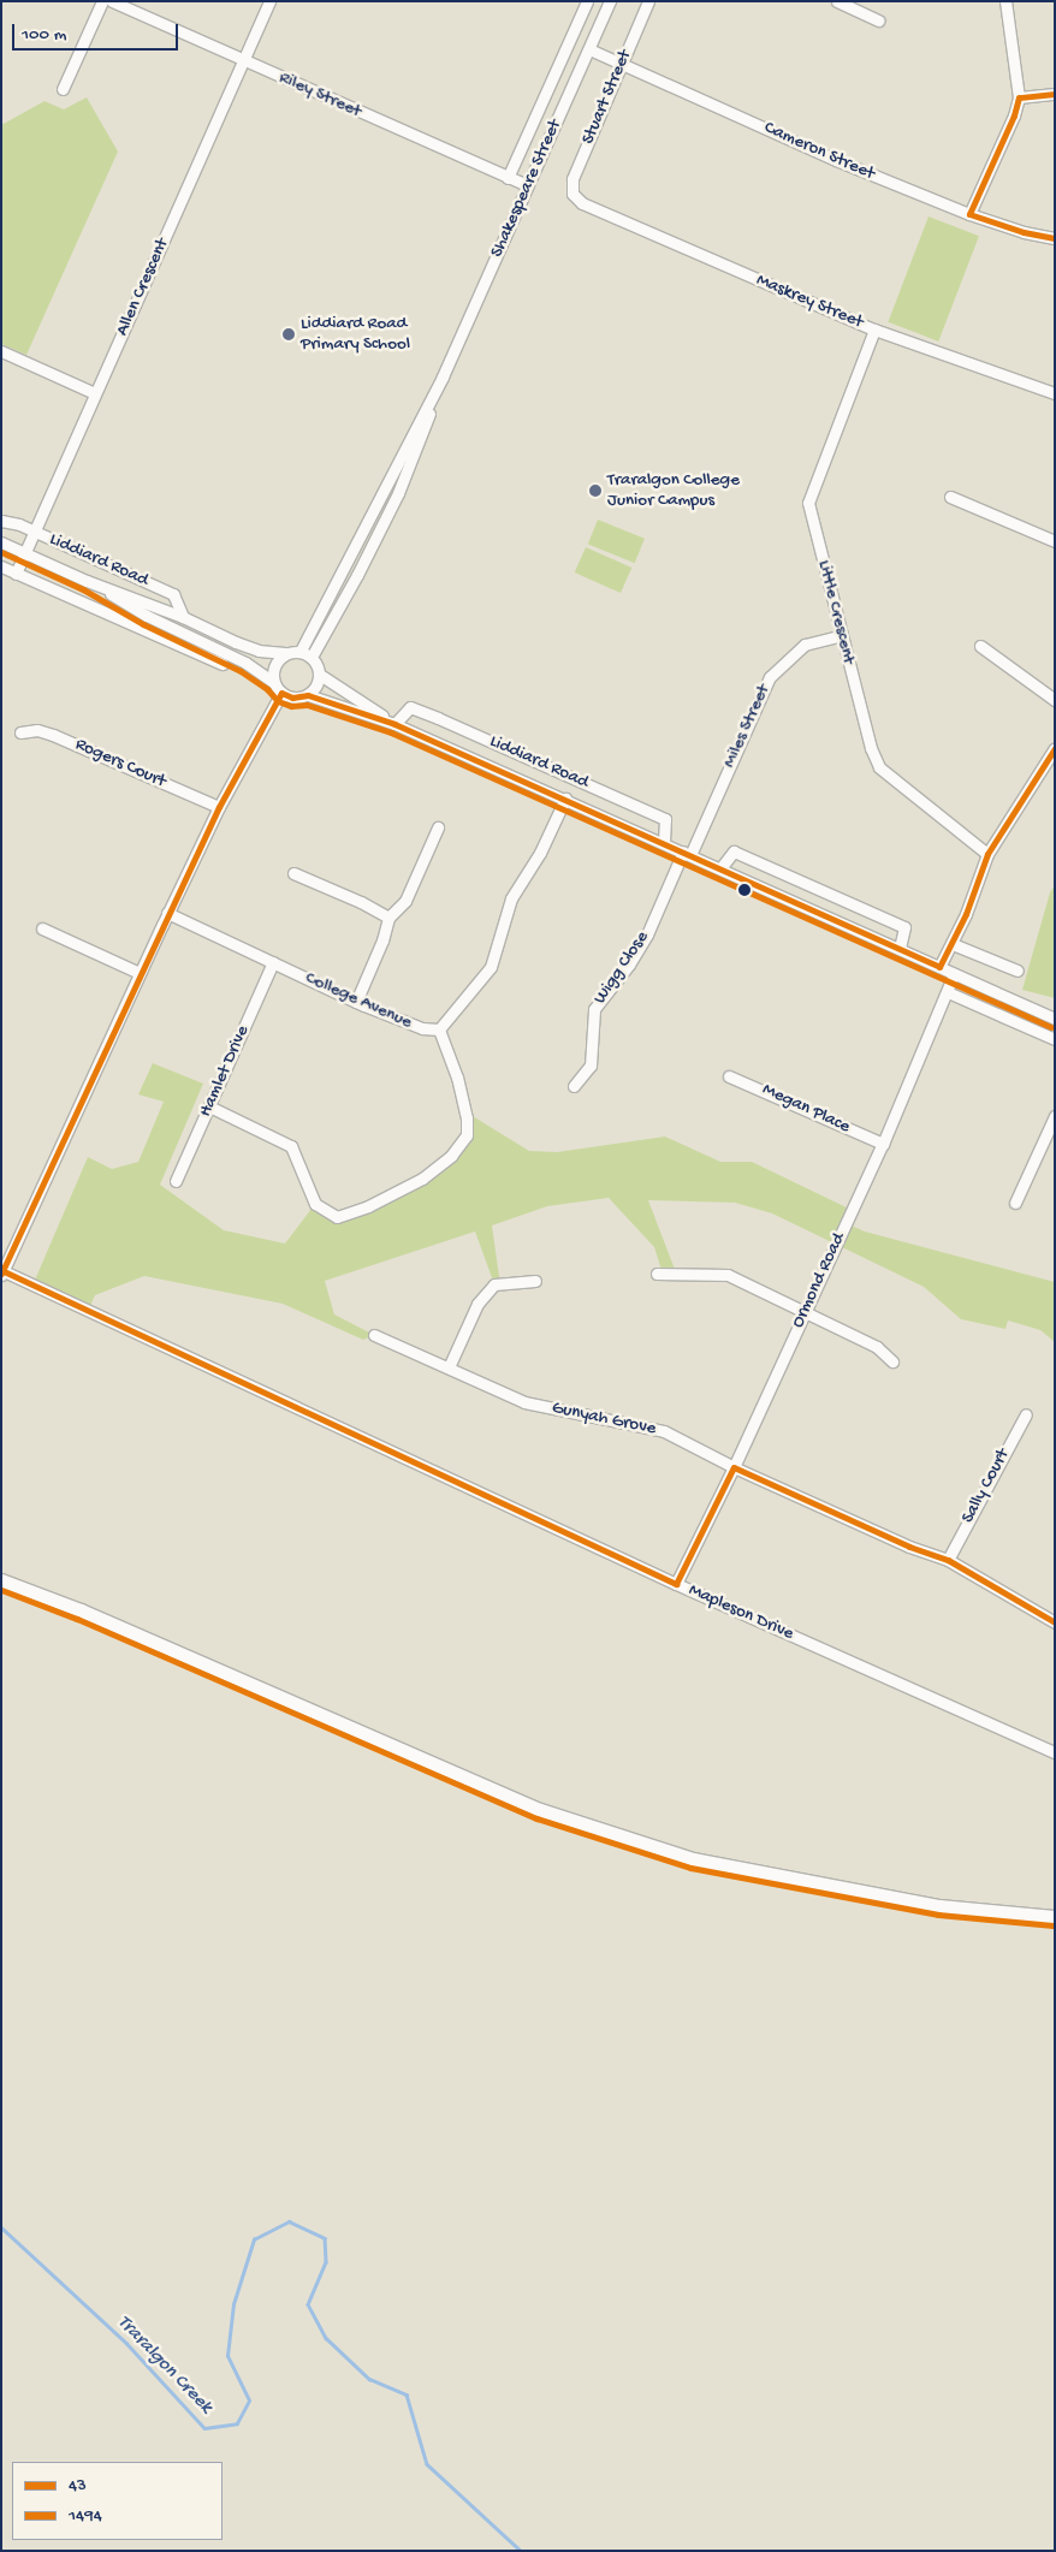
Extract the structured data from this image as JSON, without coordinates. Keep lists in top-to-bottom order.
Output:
{
  "streets": {
    "street": [
      "Riley Street",
      "Stuart Street",
      "Cameron Street",
      "Shakespeare Street",
      "Allen Crescent",
      "Maskrey Street",
      "Liddiard Road",
      "Little Crescent",
      "Miles Street",
      "Rogers Court",
      "Wigg Close",
      "College Avenue",
      "Hamlet Drive",
      "Megan Place",
      "Ormond Road",
      "Gunyah Grove",
      "Sally Court",
      "Mapleson Drive"
    ]
  },
  "crossings": [
    ["Riley Street", "Shakespeare Street"],
    ["Riley Street", "Allen Crescent"],
    ["Stuart Street", "Cameron Street"],
    ["Stuart Street", "Maskrey Street"],
    ["Cameron Street", "Shakespeare Street"],
    ["Shakespeare Street", "Liddiard Road"],
    ["Allen Crescent", "Liddiard Road"],
    ["Maskrey Street", "Little Crescent"],
    ["Liddiard Road", "Miles Street"],
    ["Liddiard Road", "Wigg Close"],
    ["Liddiard Road", "Ormond Road"],
    ["Little Crescent", "Miles Street"],
    ["Miles Street", "Wigg Close"],
    ["College Avenue", "Hamlet Drive"],
    ["Megan Place", "Ormond Road"],
    ["Ormond Road", "Gunyah Grove"],
    ["Ormond Road", "Mapleson Drive"],
    ["Gunyah Grove", "Sally Court"]
  ],
  "water": ["Traralgon Creek"],
  "places": ["Liddiard Road Primary School", "Traralgon College Junior Campus"],
  "lines": ["transit line 43", "transit line 1494"],
  "legend": ["43", "1494"],
  "scale_bar": "100 m"
}
